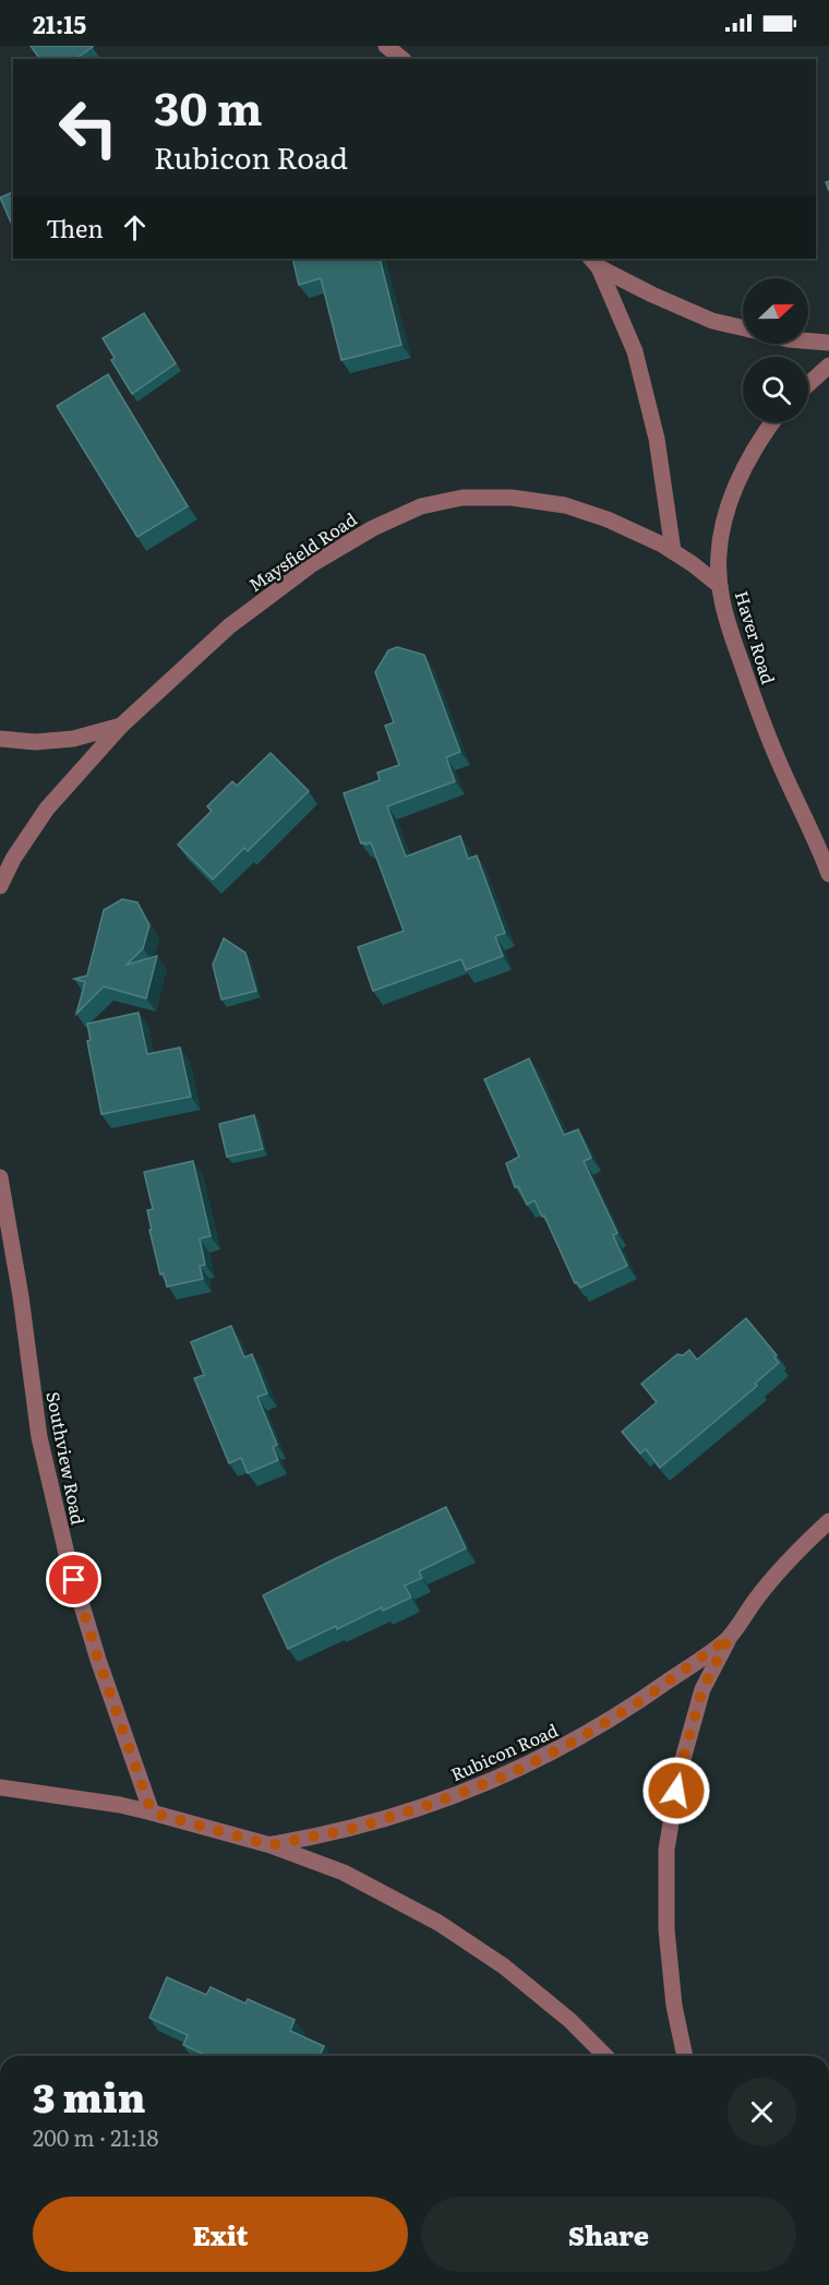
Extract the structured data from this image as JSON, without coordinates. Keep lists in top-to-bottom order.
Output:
{
  "streets": {
    "street": [
      "Maysfield Road",
      "Haver Road",
      "Southview Road",
      "Rubicon Road"
    ]
  },
  "crossings": [
    ["Maysfield Road", "Haver Road"]
  ],
  "north": "right",
  "page": {
    "status": "21:15",
    "turn": ["30 m", "Rubicon Road"],
    "then": "Then",
    "heading": ["3 min", "200 m · 21:18"],
    "buttons": ["Exit", "Share"]
  }
}
